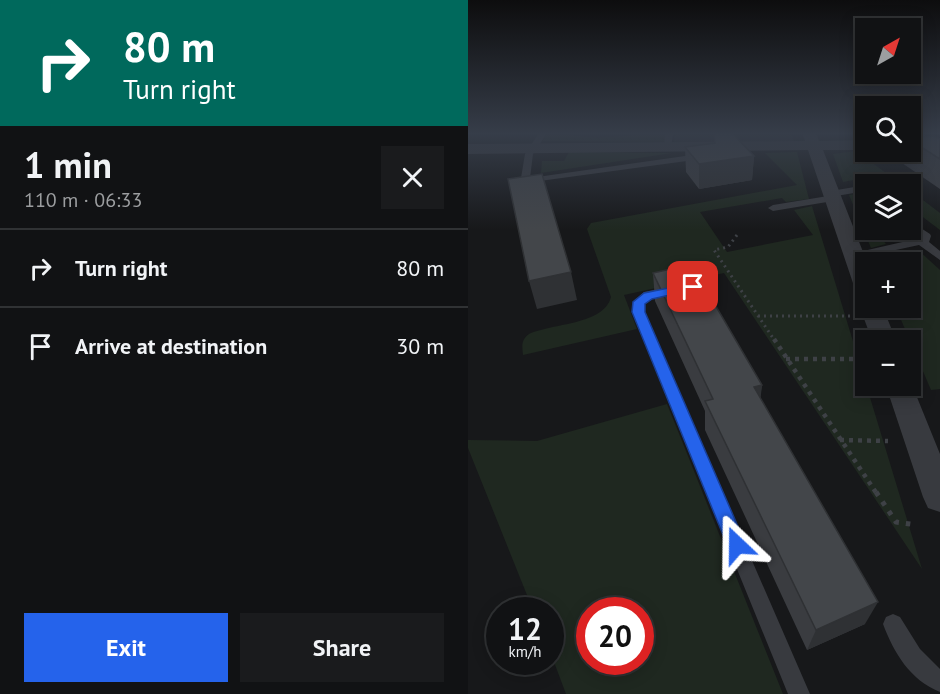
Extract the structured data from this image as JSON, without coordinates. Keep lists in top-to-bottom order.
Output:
{
  "north": "top right",
  "page": {
    "turn": ["80 m", "Turn right"],
    "map_buttons": ["+", "−"],
    "heading": ["1 min", "110 m · 06:33"],
    "list": [
      {
        "name": "Turn right",
        "value": "80 m"
      },
      {
        "name": "Arrive at destination",
        "value": "30 m"
      }
    ],
    "speed": "12 km/h",
    "limit": "20",
    "buttons": ["Exit", "Share"]
  }
}
